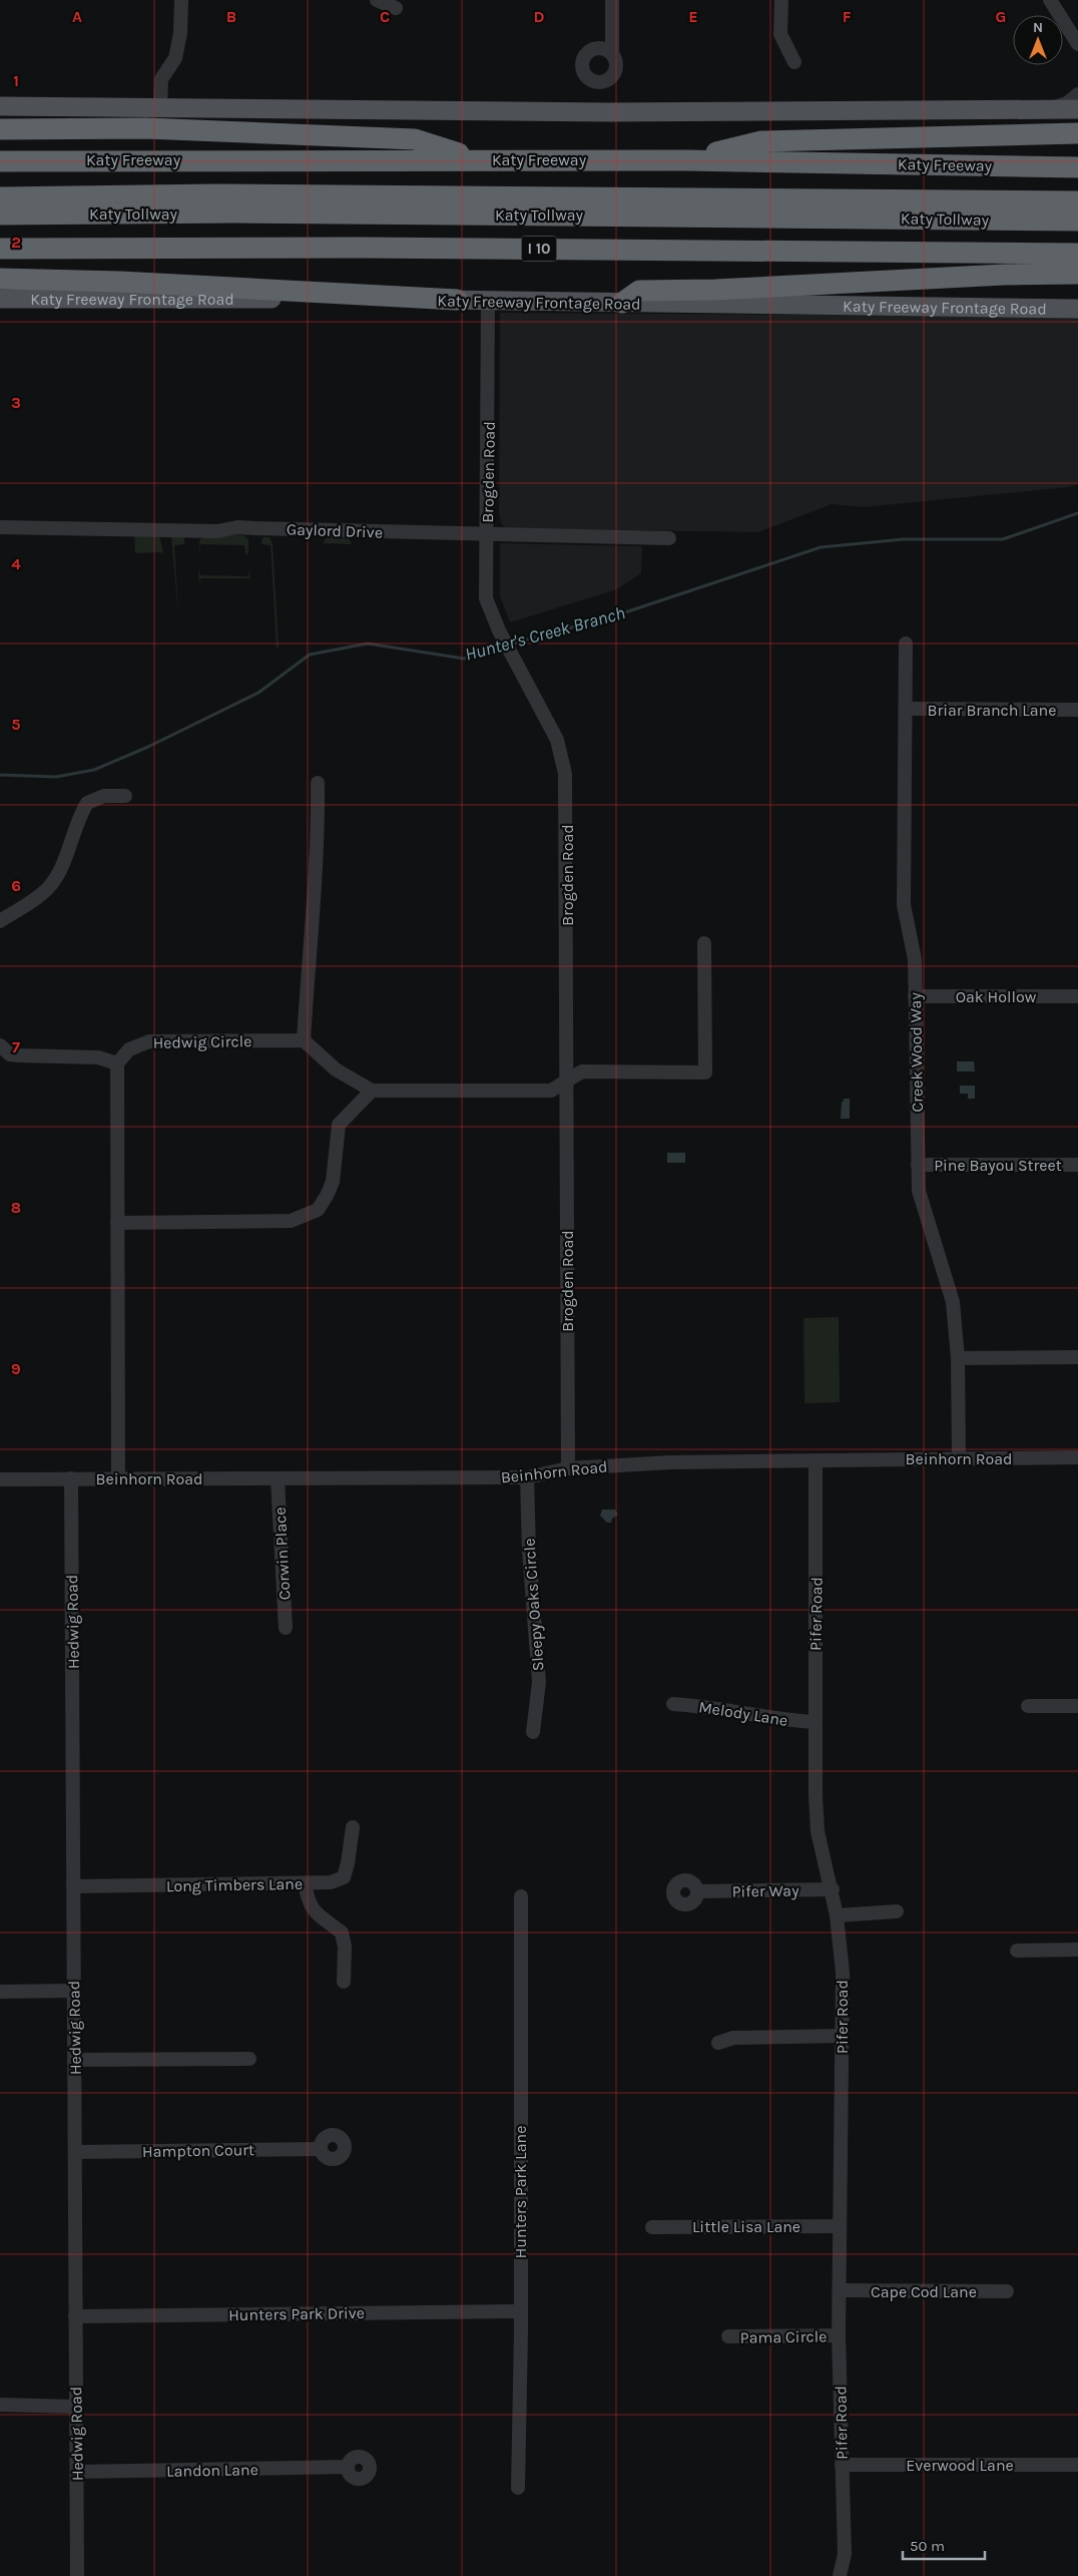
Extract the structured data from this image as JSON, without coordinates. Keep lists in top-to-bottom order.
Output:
{
  "streets": {
    "highway": ["Katy Freeway", "Katy Tollway", "I 10"],
    "main road": ["Katy Freeway Frontage Road"],
    "street": [
      "Brogden Road",
      "Gaylord Drive",
      "Briar Branch Lane",
      "Oak Hollow",
      "Hedwig Circle",
      "Creek Wood Way",
      "Pine Bayou Street",
      "Beinhorn Road",
      "Corwin Place",
      "Sleepy Oaks Circle",
      "Pifer Road",
      "Hedwig Road",
      "Melody Lane",
      "Long Timbers Lane",
      "Pifer Way",
      "Hampton Court",
      "Hunters Park Lane",
      "Little Lisa Lane",
      "Cape Cod Lane",
      "Hunters Park Drive",
      "Pama Circle",
      "Everwood Lane",
      "Landon Lane"
    ]
  },
  "crossings": [
    ["Katy Freeway Frontage Road", "Brogden Road"],
    ["Brogden Road", "Gaylord Drive"],
    ["Brogden Road", "Beinhorn Road"],
    ["Briar Branch Lane", "Creek Wood Way"],
    ["Oak Hollow", "Creek Wood Way"],
    ["Creek Wood Way", "Pine Bayou Street"],
    ["Creek Wood Way", "Beinhorn Road"],
    ["Beinhorn Road", "Corwin Place"],
    ["Beinhorn Road", "Sleepy Oaks Circle"],
    ["Beinhorn Road", "Pifer Road"],
    ["Beinhorn Road", "Hedwig Road"],
    ["Pifer Road", "Melody Lane"],
    ["Pifer Road", "Pifer Way"],
    ["Pifer Road", "Little Lisa Lane"],
    ["Pifer Road", "Cape Cod Lane"],
    ["Pifer Road", "Pama Circle"],
    ["Pifer Road", "Everwood Lane"],
    ["Hedwig Road", "Long Timbers Lane"],
    ["Hedwig Road", "Hampton Court"],
    ["Hedwig Road", "Hunters Park Drive"],
    ["Hedwig Road", "Landon Lane"],
    ["Hunters Park Lane", "Hunters Park Drive"]
  ],
  "water": ["Hunter's Creek Branch"],
  "scale_bar": "50 m",
  "north": "top",
  "grid": {
    "columns": [
      "A",
      "B",
      "C",
      "D",
      "E",
      "F",
      "G"
    ],
    "rows": [
      "1",
      "2",
      "3",
      "4",
      "5",
      "6",
      "7",
      "8",
      "9"
    ]
  }
}
